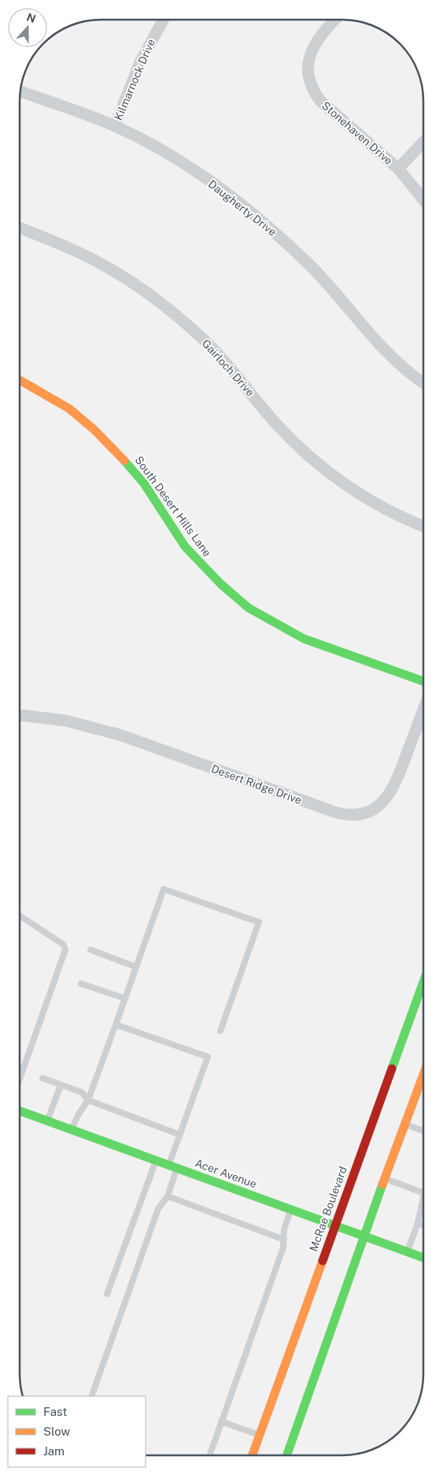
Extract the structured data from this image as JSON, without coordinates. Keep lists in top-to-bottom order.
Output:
{
  "streets": {
    "street": [
      "Kilmarnock Drive",
      "Stonehaven Drive",
      "Daugherty Drive",
      "Gairloch Drive",
      "South Desert Hills Lane",
      "Desert Ridge Drive",
      "Acer Avenue",
      "McRae Boulevard"
    ]
  },
  "crossings": [
    ["Kilmarnock Drive", "Daugherty Drive"],
    ["Acer Avenue", "McRae Boulevard"]
  ],
  "legend": ["Fast", "Slow", "Jam"],
  "north": "top"
}
